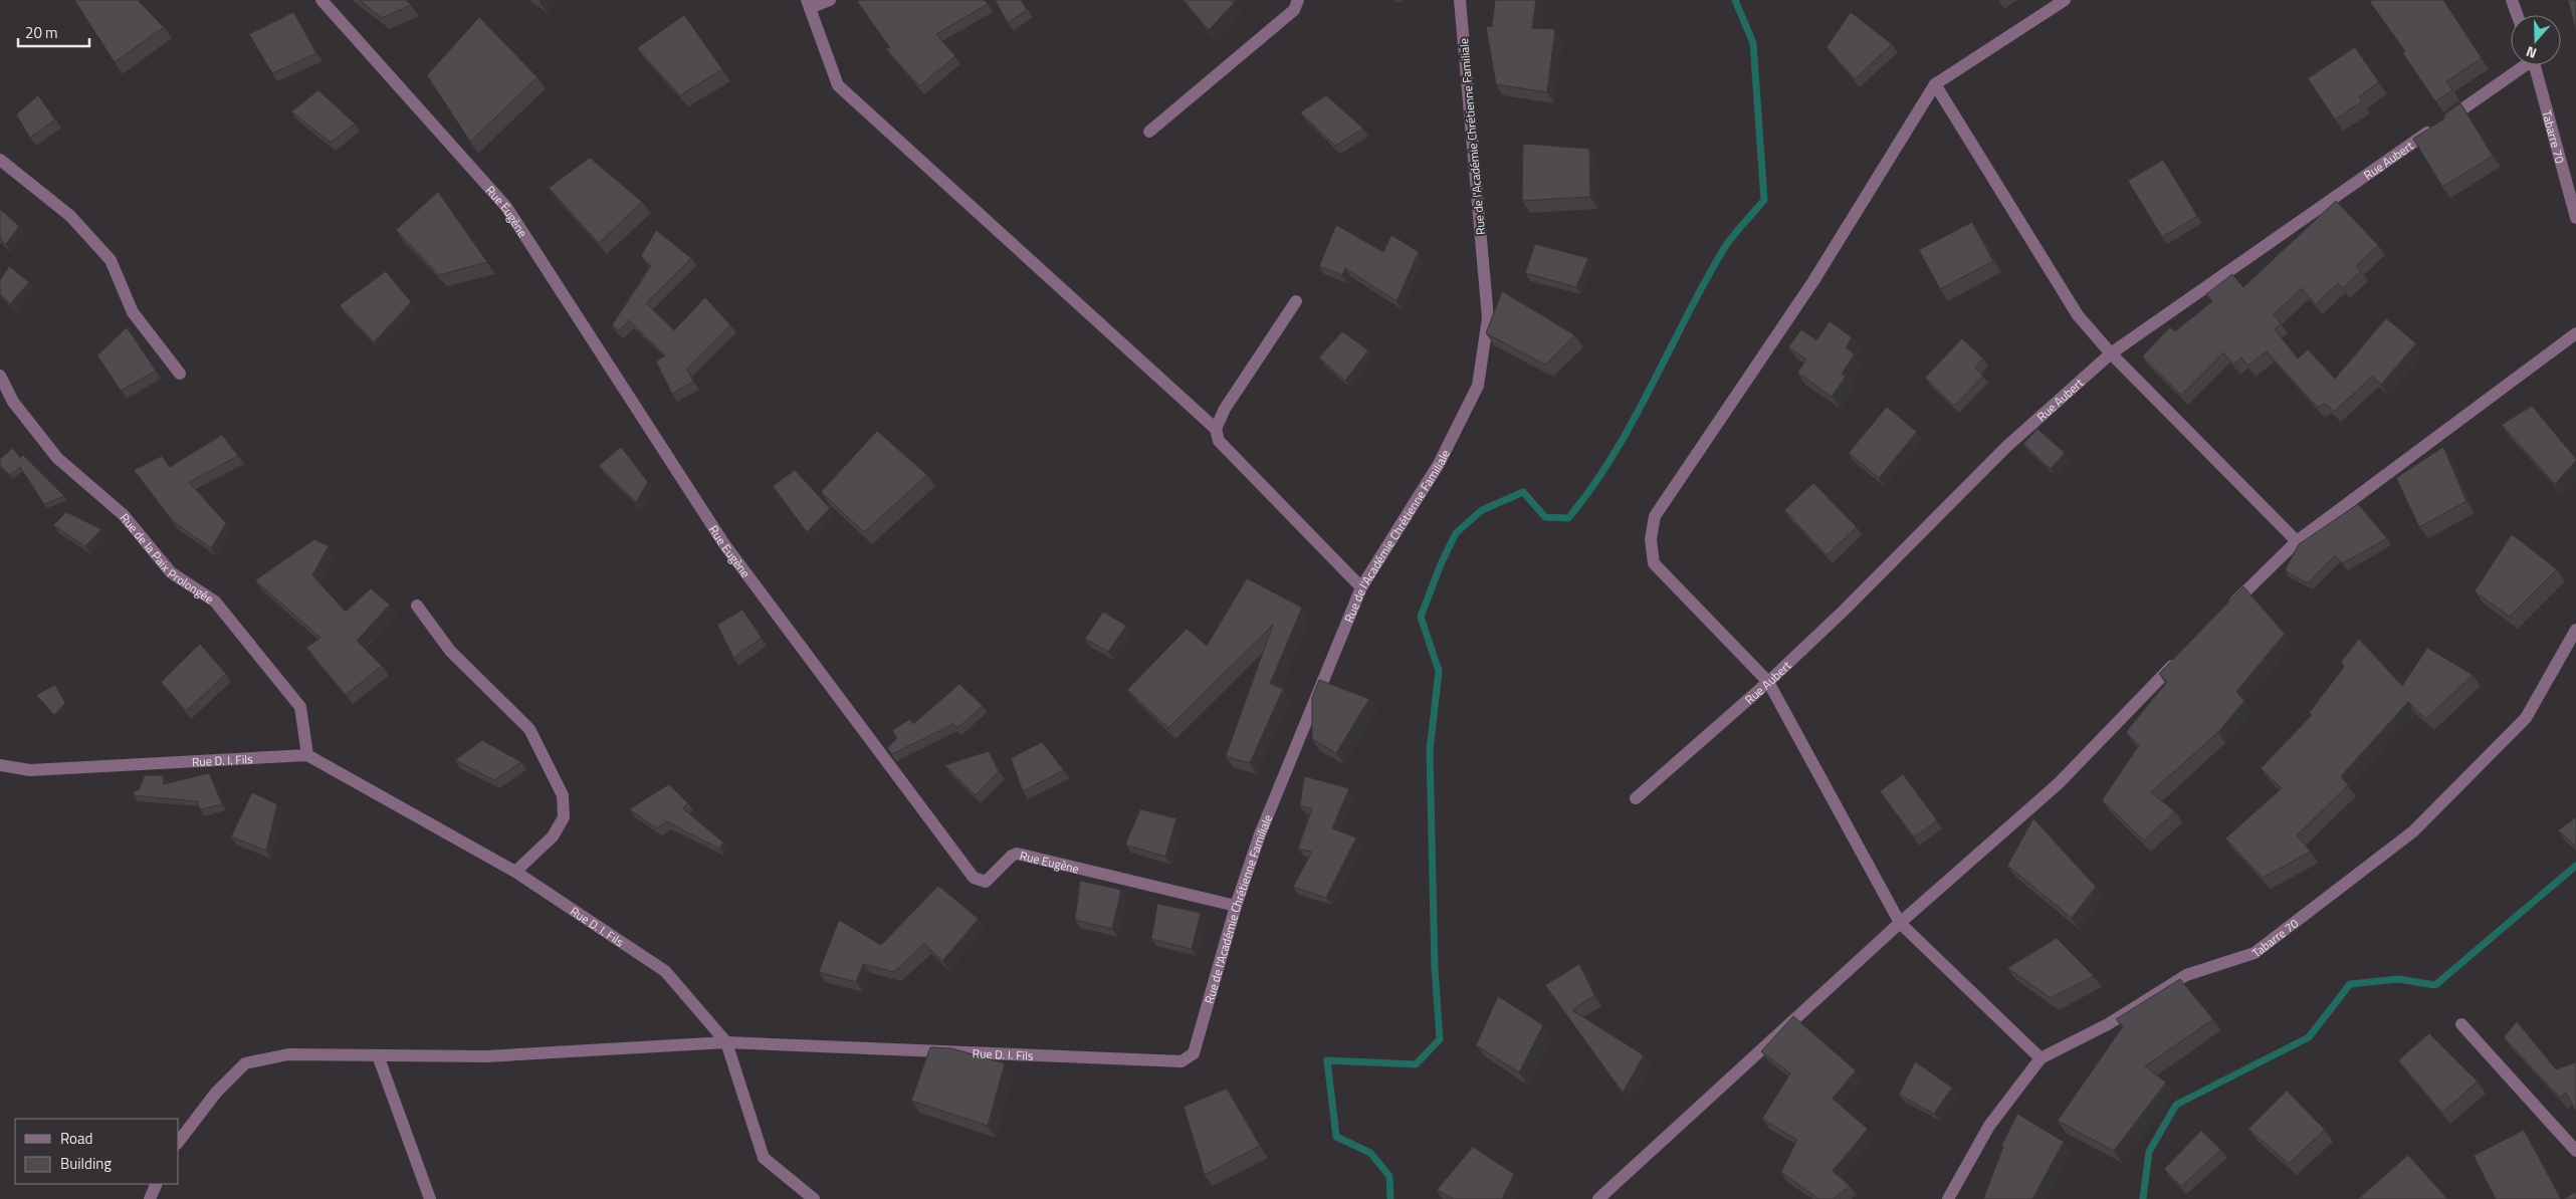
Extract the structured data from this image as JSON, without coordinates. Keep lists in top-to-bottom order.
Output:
{
  "streets": {
    "street": [
      "Rue de l'Académie Chrétienne Familiale",
      "Tabarre 70",
      "Rue Aubert",
      "Rue Eugène",
      "Rue de la Paix Prolongée",
      "Rue D. I. Fils"
    ]
  },
  "crossings": [
    ["Rue de l'Académie Chrétienne Familiale", "Rue Eugène"],
    ["Rue de l'Académie Chrétienne Familiale", "Rue D. I. Fils"],
    ["Rue de la Paix Prolongée", "Rue D. I. Fils"]
  ],
  "legend": ["Road", "Building"],
  "scale_bar": "20 m",
  "north": "bottom"
}
